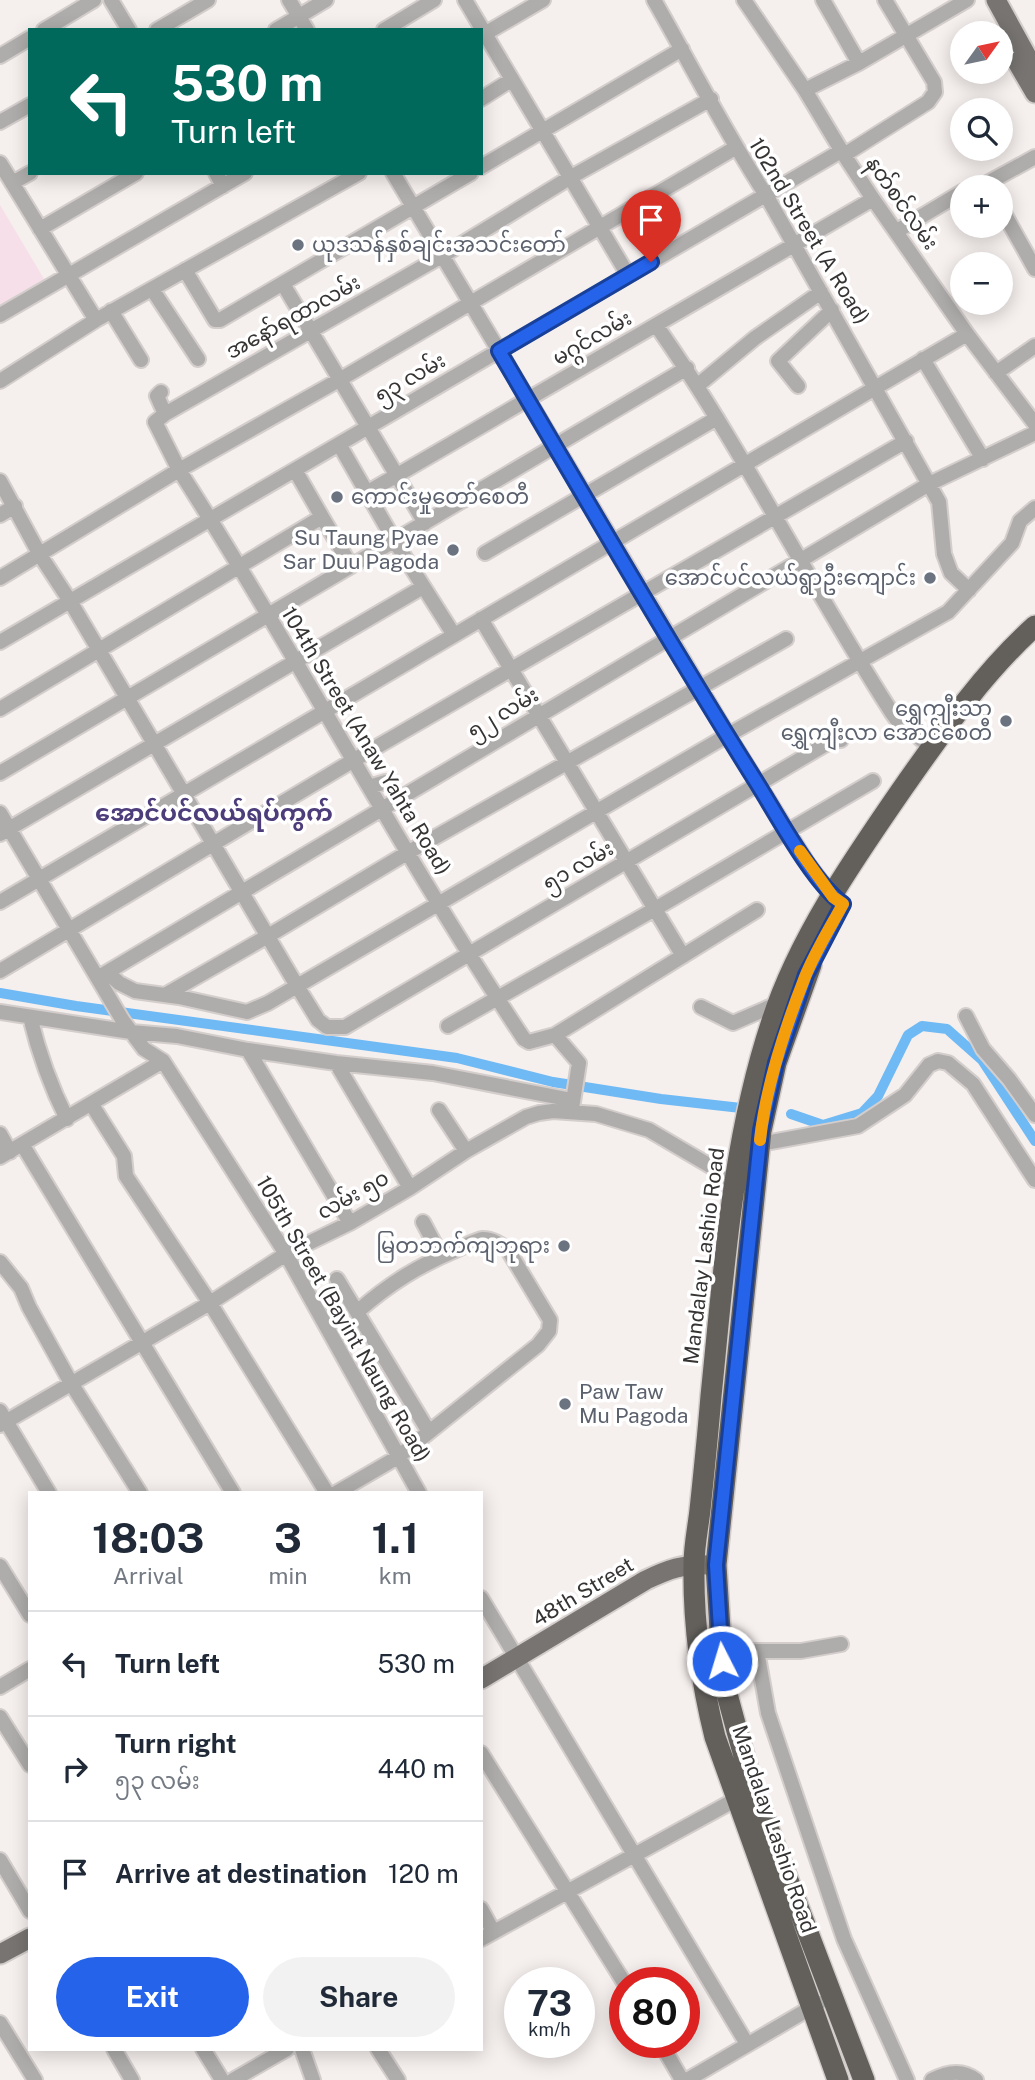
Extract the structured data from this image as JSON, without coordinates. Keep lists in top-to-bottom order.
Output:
{
  "streets": {
    "highway": ["Mandalay Lashio Road"],
    "main road": ["48th Street"],
    "street": [
      "နတ်စင်လမ်း",
      "102nd Street (A Road)",
      "အနော်ရထာလမ်း",
      "မဂ္ဂင်လမ်း",
      "၅၃ လမ်း",
      "၅၂ လမ်း",
      "104th Street (Anaw Yahta Road)",
      "၅၁ လမ်း",
      "လမ်း ၅၀",
      "105th Street (Bayint Naung Road)"
    ]
  },
  "crossings": [
    ["နတ်စင်လမ်း", "မဂ္ဂင်လမ်း"],
    ["နတ်စင်လမ်း", "၅၃ လမ်း"],
    ["102nd Street (A Road)", "အနော်ရထာလမ်း"],
    ["102nd Street (A Road)", "မဂ္ဂင်လမ်း"],
    ["102nd Street (A Road)", "၅၃ လမ်း"],
    ["102nd Street (A Road)", "၅၂ လမ်း"],
    ["အနော်ရထာလမ်း", "104th Street (Anaw Yahta Road)"],
    ["၅၃ လမ်း", "104th Street (Anaw Yahta Road)"],
    ["၅၂ လမ်း", "104th Street (Anaw Yahta Road)"],
    ["၅၂ လမ်း", "105th Street (Bayint Naung Road)"],
    ["104th Street (Anaw Yahta Road)", "၅၁ လမ်း"],
    ["လမ်း ၅၀", "Mandalay Lashio Road"],
    ["လမ်း ၅၀", "105th Street (Bayint Naung Road)"],
    ["Mandalay Lashio Road", "48th Street"]
  ],
  "districts": ["အောင်ပင်လယ်ရပ်ကွက်"],
  "places": [
    "ယုဒသန်နှစ်ချင်းအသင်းတော်",
    "ကောင်းမှုတော်စေတီ",
    "Su Taung Pyae Sar Duu Pagoda",
    "အောင်ပင်လယ်ရွာဦးကျောင်း",
    "ရွှေကျီးသာ ရွှေကျီးလာ အောင်စေတီ",
    "မြတဘက်ကျဘုရား",
    "Paw Taw Mu Pagoda"
  ],
  "north": "top right",
  "page": {
    "map_buttons": ["+", "−"],
    "turn": ["530 m", "Turn left"],
    "eta": [
      "18:03",
      "Arrival",
      "3",
      "min",
      "1.1",
      "km"
    ],
    "list": [
      {
        "name": "Turn left",
        "value": "530 m"
      },
      {
        "name": "Turn right",
        "note": "၅၃ လမ်း",
        "value": "440 m"
      },
      {
        "name": "Arrive at destination",
        "value": "120 m"
      }
    ],
    "buttons": ["Exit", "Share"],
    "speed": "73 km/h",
    "limit": "80"
  }
}
